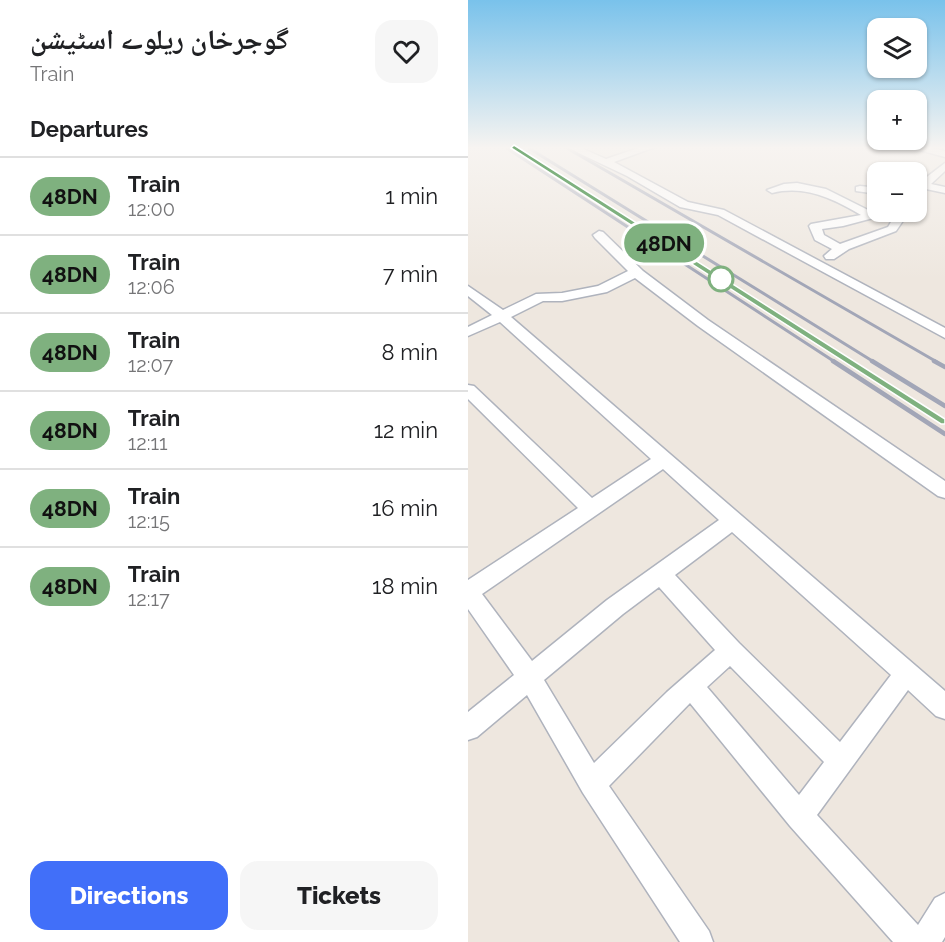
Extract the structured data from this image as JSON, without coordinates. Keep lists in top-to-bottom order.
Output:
{
  "page": {
    "heading": [
      ["گوجرخان ریلوے اسٹیشن", "Train"],
      "Departures"
    ],
    "on_map": "48DN",
    "map_buttons": ["+", "−"],
    "list": [
      {
        "mark": "48DN",
        "name": "Train",
        "note": "12:00",
        "value": "1 min"
      },
      {
        "mark": "48DN",
        "name": "Train",
        "note": "12:06",
        "value": "7 min"
      },
      {
        "mark": "48DN",
        "name": "Train",
        "note": "12:07",
        "value": "8 min"
      },
      {
        "mark": "48DN",
        "name": "Train",
        "note": "12:11",
        "value": "12 min"
      },
      {
        "mark": "48DN",
        "name": "Train",
        "note": "12:15",
        "value": "16 min"
      },
      {
        "mark": "48DN",
        "name": "Train",
        "note": "12:17",
        "value": "18 min"
      }
    ],
    "buttons": ["Directions", "Tickets"]
  }
}
